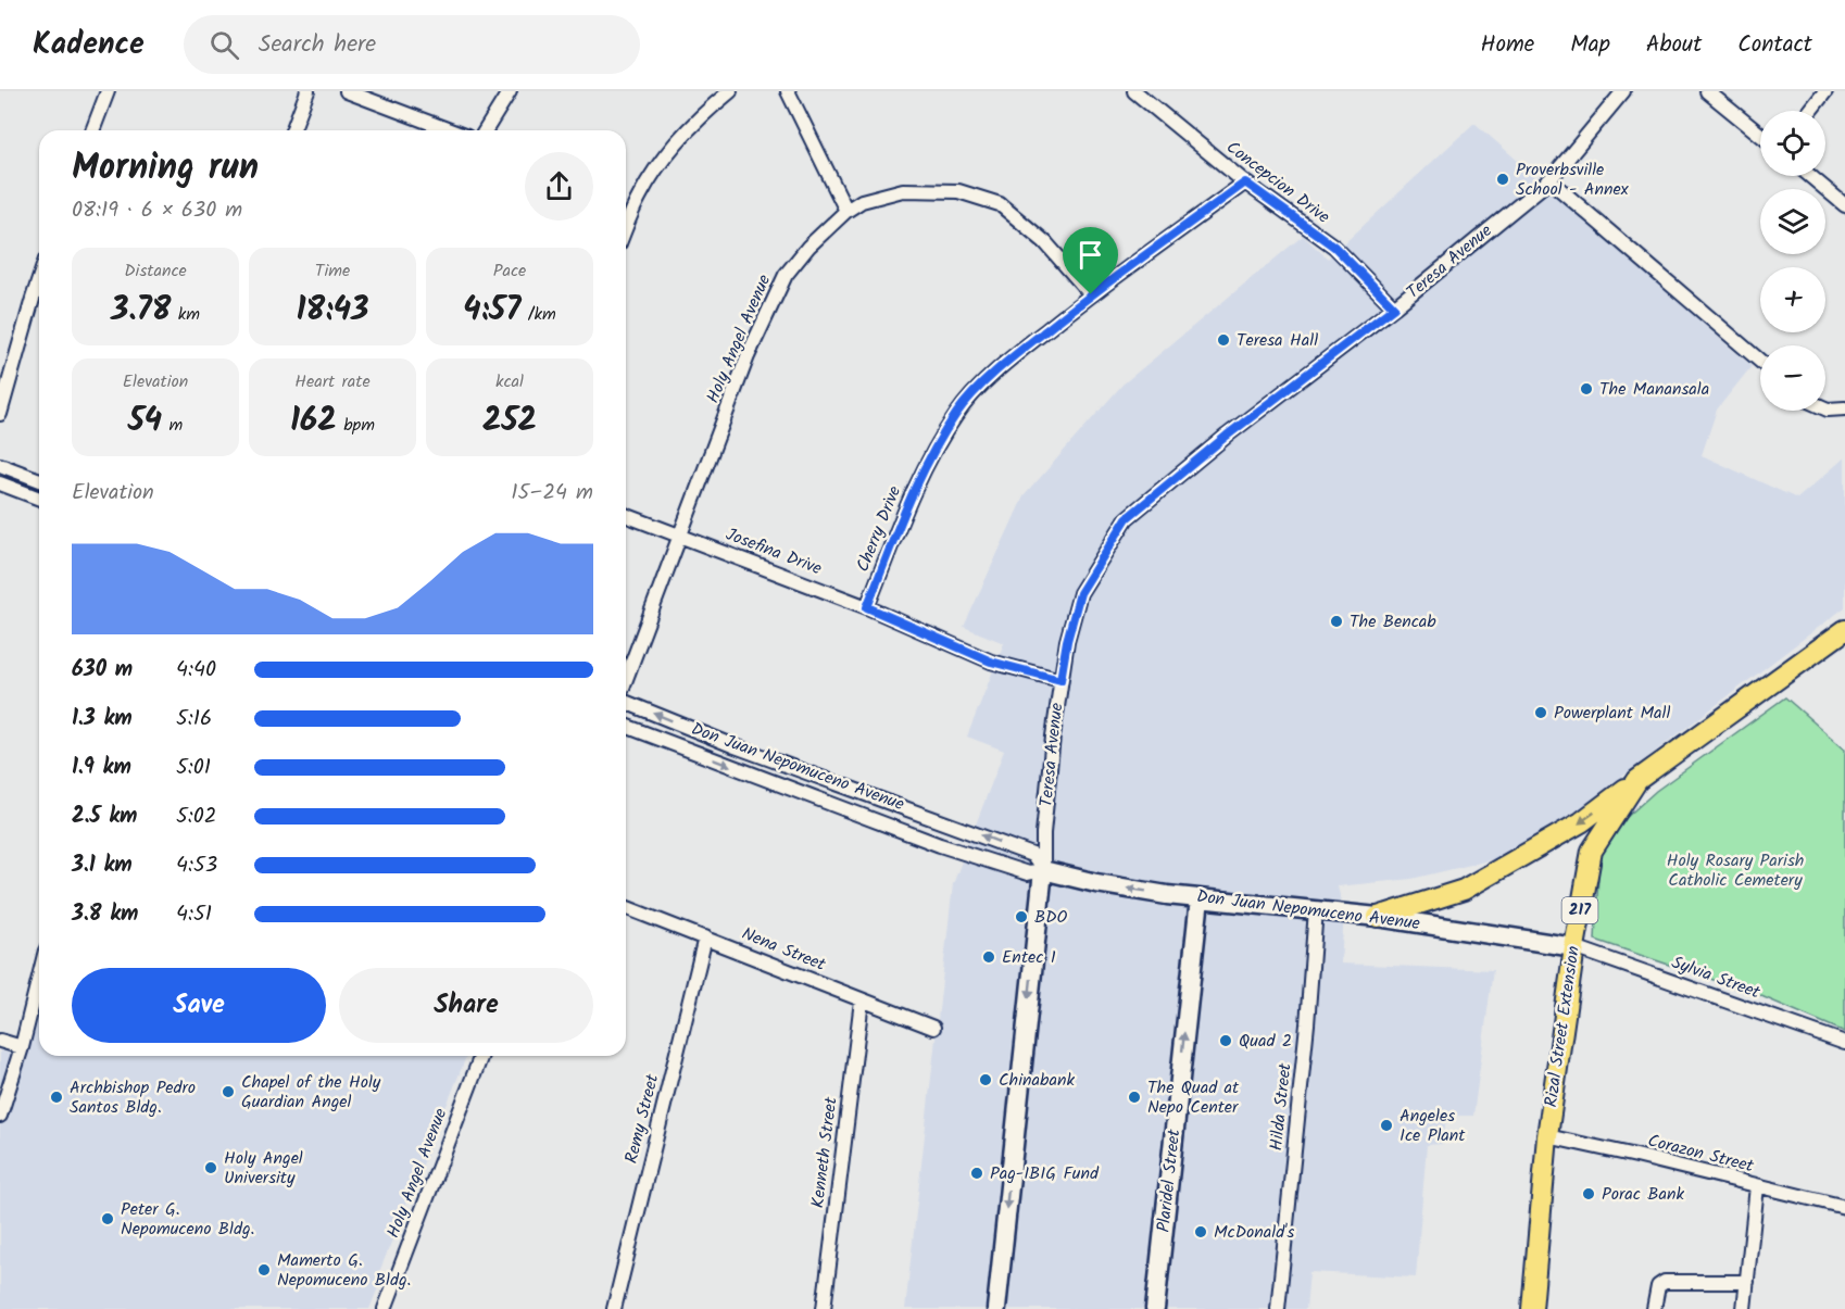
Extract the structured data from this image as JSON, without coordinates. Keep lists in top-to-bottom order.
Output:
{
  "streets": {
    "main road": ["217", "Rizal Street Extension"],
    "street": [
      "Concepcion Drive",
      "Teresa Avenue",
      "Holy Angel Avenue",
      "Cherry Drive",
      "Josefina Drive",
      "Don Juan Nepomuceno Avenue",
      "Nena Street",
      "Sylvia Street",
      "Hilda Street",
      "Remy Street",
      "Kenneth Street",
      "Corazon Street",
      "Plaridel Street"
    ]
  },
  "crossings": [
    ["Concepcion Drive", "Teresa Avenue"],
    ["Concepcion Drive", "Cherry Drive"],
    ["Teresa Avenue", "Josefina Drive"],
    ["Teresa Avenue", "Don Juan Nepomuceno Avenue"],
    ["Holy Angel Avenue", "Cherry Drive"],
    ["Holy Angel Avenue", "Josefina Drive"],
    ["Cherry Drive", "Josefina Drive"],
    ["Don Juan Nepomuceno Avenue", "Sylvia Street"],
    ["Don Juan Nepomuceno Avenue", "Rizal Street Extension"],
    ["Don Juan Nepomuceno Avenue", "Hilda Street"],
    ["Don Juan Nepomuceno Avenue", "Plaridel Street"],
    ["Nena Street", "Remy Street"],
    ["Nena Street", "Kenneth Street"],
    ["Sylvia Street", "Rizal Street Extension"],
    ["Rizal Street Extension", "Corazon Street"]
  ],
  "one_way": ["Plaridel Street"],
  "parks": ["Holy Rosary Parish Catholic Cemetery"],
  "places": [
    "Proverbsville School - Annex",
    "Teresa Hall",
    "The Manansala",
    "The Bencab",
    "Powerplant Mall",
    "BDO",
    "Entec 1",
    "Quad 2",
    "Chinabank",
    "Chapel of the Holy Guardian Angel",
    "Archbishop Pedro Santos Bldg.",
    "The Quad at Nepo Center",
    "Angeles Ice Plant",
    "Holy Angel University",
    "Pag-IBIG Fund",
    "Porac Bank",
    "Peter G. Nepomuceno Bldg.",
    "McDonald's",
    "Mamerto G. Nepomuceno Bldg."
  ],
  "page": {
    "header": "Kadence",
    "search": "Search here",
    "nav": [
      "Home",
      "Map",
      "About",
      "Contact"
    ],
    "map_buttons": ["+", "−"],
    "heading": ["Morning run", "08:19 · 6 × 630 m"],
    "stats": [
      ["Distance", "3.78 km"],
      ["Time", "18:43"],
      ["Pace", "4:57 /km"],
      ["Elevation", "54 m"],
      ["Heart rate", "162 bpm"],
      ["kcal", "252"]
    ],
    "chart": ["Elevation", "15–24 m"],
    "list": [
      {
        "name": "630 m",
        "note": "4:40"
      },
      {
        "name": "1.3 km",
        "note": "5:16"
      },
      {
        "name": "1.9 km",
        "note": "5:01"
      },
      {
        "name": "2.5 km",
        "note": "5:02"
      },
      {
        "name": "3.1 km",
        "note": "4:53"
      },
      {
        "name": "3.8 km",
        "note": "4:51"
      }
    ],
    "buttons": ["Save", "Share"]
  }
}
